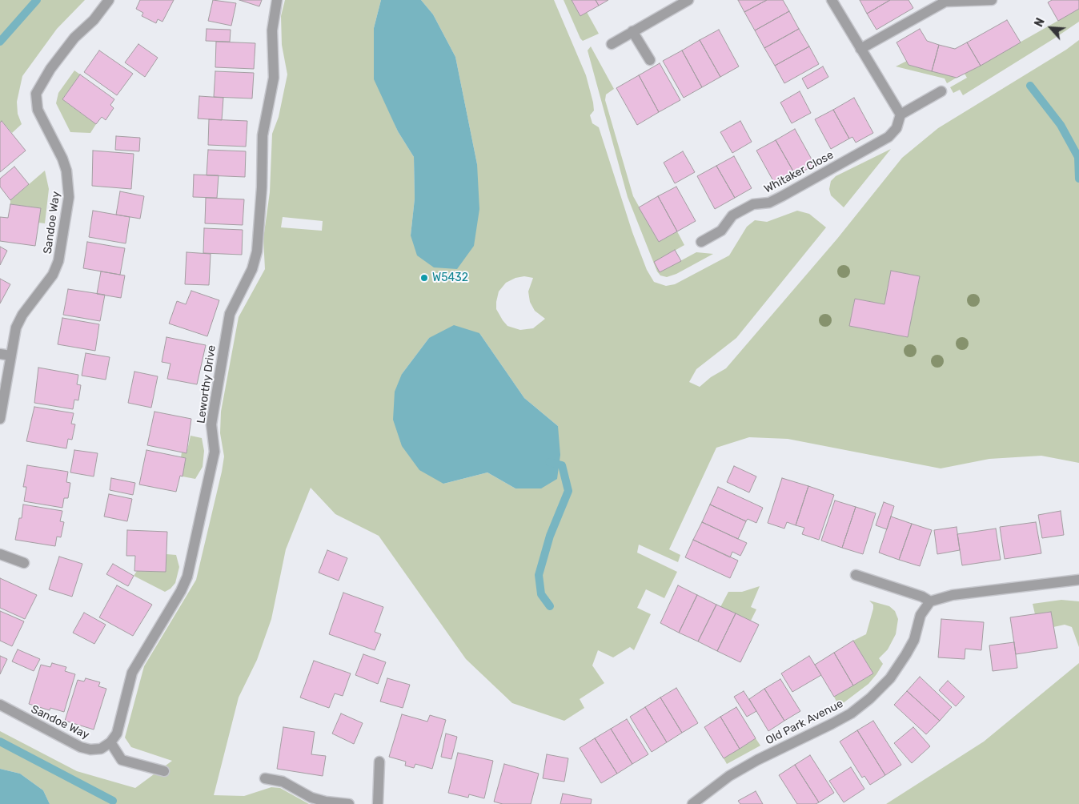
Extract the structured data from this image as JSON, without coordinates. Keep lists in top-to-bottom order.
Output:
{
  "streets": {
    "street": [
      "Whitaker Close",
      "Sandoe Way",
      "Leworthy Drive",
      "Old Park Avenue"
    ]
  },
  "crossings": [
    ["Sandoe Way", "Leworthy Drive"]
  ],
  "places": ["W5432"],
  "north": "top left"
}
